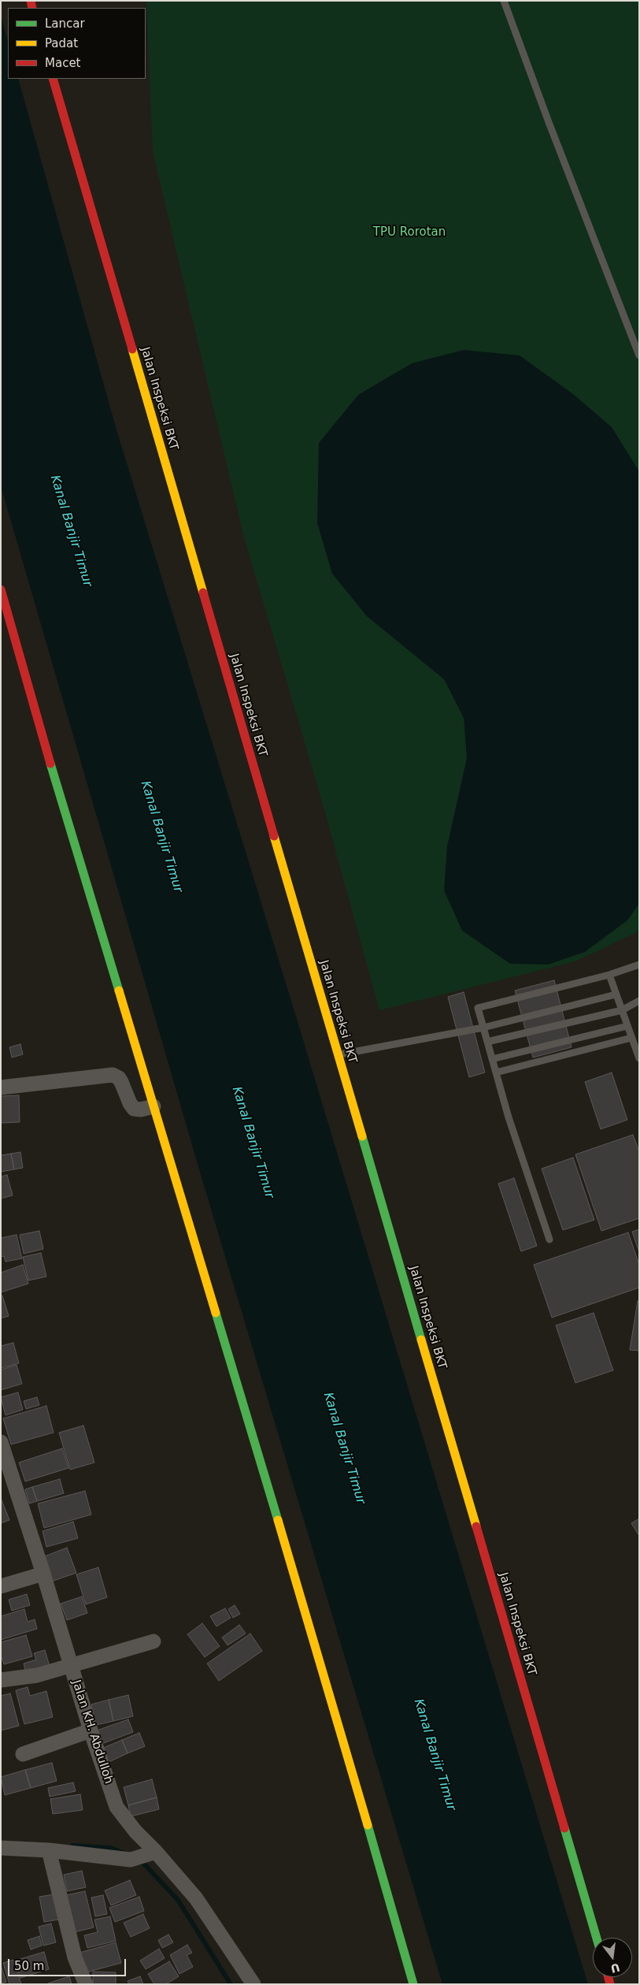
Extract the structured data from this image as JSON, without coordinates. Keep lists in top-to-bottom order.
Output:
{
  "streets": {
    "street": ["Jalan Inspeksi BKT", "Jalan KH. Abdulloh"]
  },
  "water": ["Kanal Banjir Timur"],
  "parks": ["TPU Rorotan"],
  "legend": ["Lancar", "Padat", "Macet"],
  "scale_bar": "50 m",
  "north": "bottom"
}
